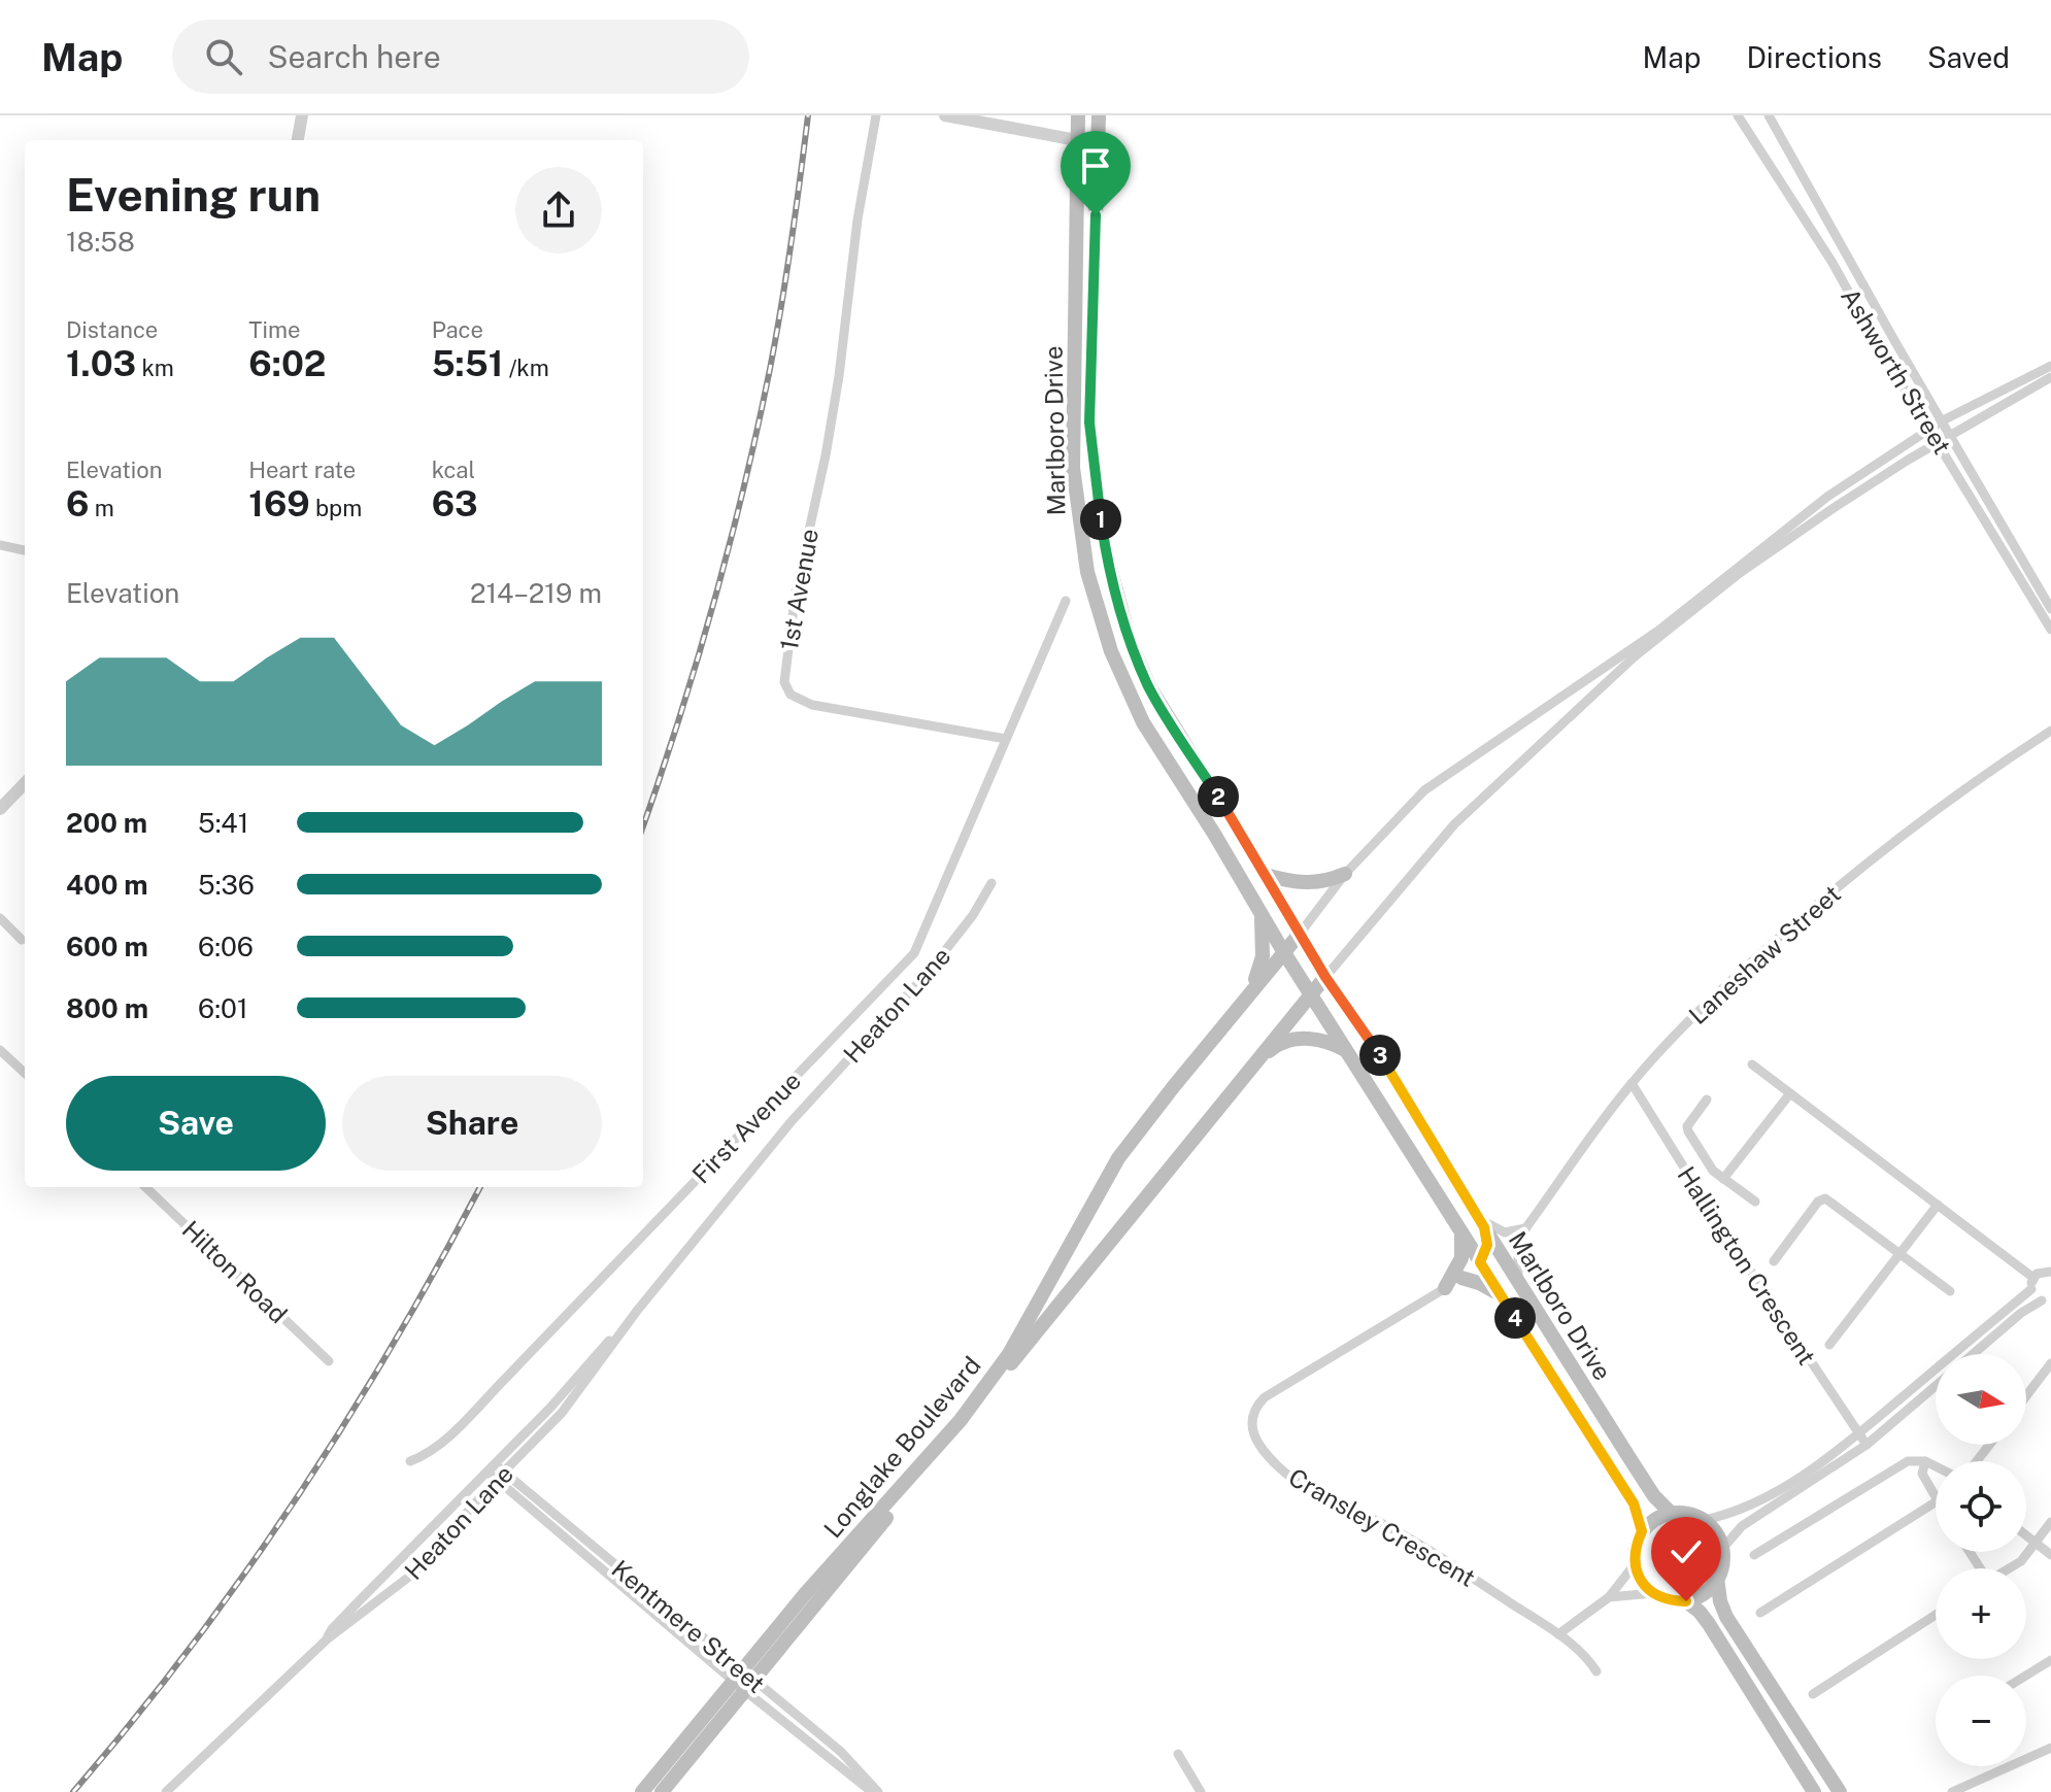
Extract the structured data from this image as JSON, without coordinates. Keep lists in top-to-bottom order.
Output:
{
  "streets": {
    "main road": ["Marlboro Drive", "Longlake Boulevard"],
    "street": [
      "Ashworth Street",
      "1st Avenue",
      "Laneshaw Street",
      "Heaton Lane",
      "First Avenue",
      "Hallington Crescent",
      "Hilton Road",
      "Cransley Crescent",
      "Kentmere Street"
    ]
  },
  "crossings": [
    ["Marlboro Drive", "Laneshaw Street"],
    ["Marlboro Drive", "Longlake Boulevard"],
    ["Marlboro Drive", "Cransley Crescent"],
    ["1st Avenue", "First Avenue"],
    ["Laneshaw Street", "Hallington Crescent"],
    ["Heaton Lane", "Kentmere Street"],
    ["Longlake Boulevard", "Kentmere Street"]
  ],
  "north": "right",
  "page": {
    "header": "Map",
    "search": "Search here",
    "nav": ["Map", "Directions", "Saved"],
    "heading": ["Evening run", "18:58"],
    "stats": [
      ["Distance", "1.03 km"],
      ["Time", "6:02"],
      ["Pace", "5:51 /km"],
      ["Elevation", "6 m"],
      ["Heart rate", "169 bpm"],
      ["kcal", "63"]
    ],
    "pins": [
      "1",
      "2",
      "3",
      "4"
    ],
    "chart": ["Elevation", "214–219 m"],
    "list": [
      {
        "name": "200 m",
        "note": "5:41"
      },
      {
        "name": "400 m",
        "note": "5:36"
      },
      {
        "name": "600 m",
        "note": "6:06"
      },
      {
        "name": "800 m",
        "note": "6:01"
      }
    ],
    "buttons": ["Save", "Share"],
    "map_buttons": ["+", "−"]
  }
}
